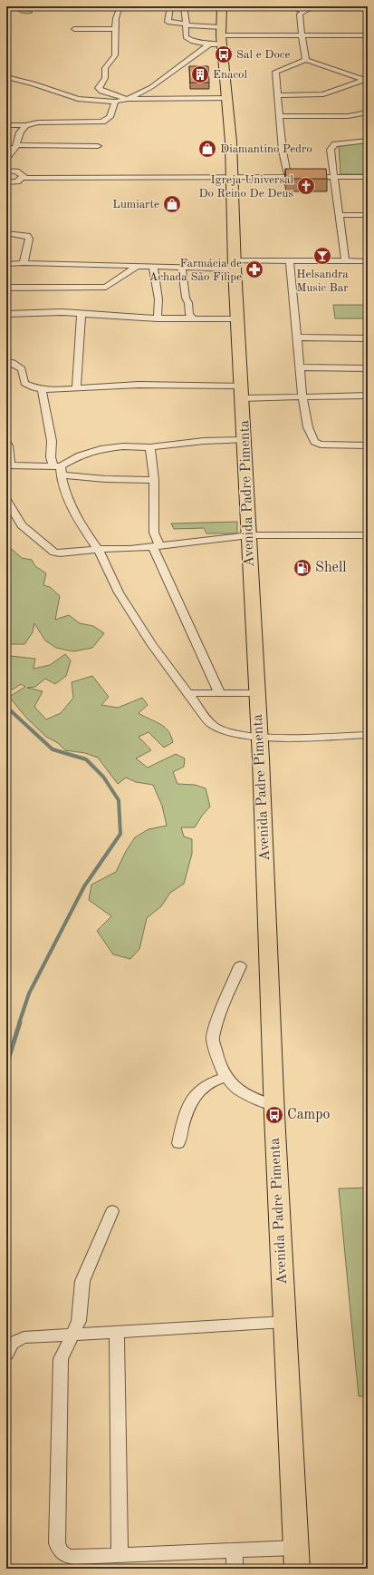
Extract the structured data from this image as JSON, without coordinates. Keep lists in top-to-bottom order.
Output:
{
  "streets": {
    "main road": ["Avenida Padre Pimenta"]
  },
  "places": {
    "bus stop": ["Sal e Doce", "Campo"],
    "building": ["Enacol"],
    "shop": ["Diamantino Pedro", "Lumiarte"],
    "church": ["Igreja Universal Do Reino De Deus"],
    "bar": ["Helsandra Music Bar"],
    "pharmacy": ["Farmácia de Achada São Filipe"],
    "fuel station": ["Shell"]
  }
}
